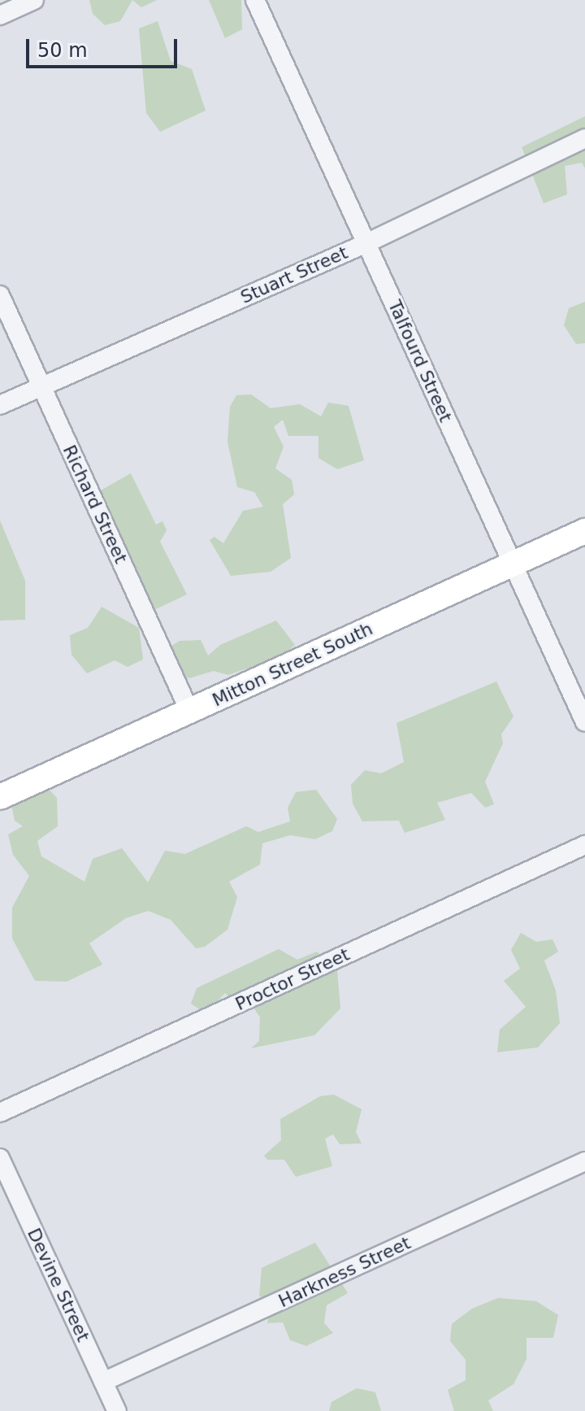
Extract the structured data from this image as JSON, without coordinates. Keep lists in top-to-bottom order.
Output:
{
  "streets": {
    "street": [
      "Stuart Street",
      "Talfourd Street",
      "Richard Street",
      "Mitton Street South",
      "Proctor Street",
      "Harkness Street",
      "Devine Street"
    ]
  },
  "crossings": [
    ["Stuart Street", "Talfourd Street"],
    ["Stuart Street", "Richard Street"],
    ["Talfourd Street", "Mitton Street South"],
    ["Richard Street", "Mitton Street South"],
    ["Harkness Street", "Devine Street"]
  ],
  "scale_bar": "50 m"
}
